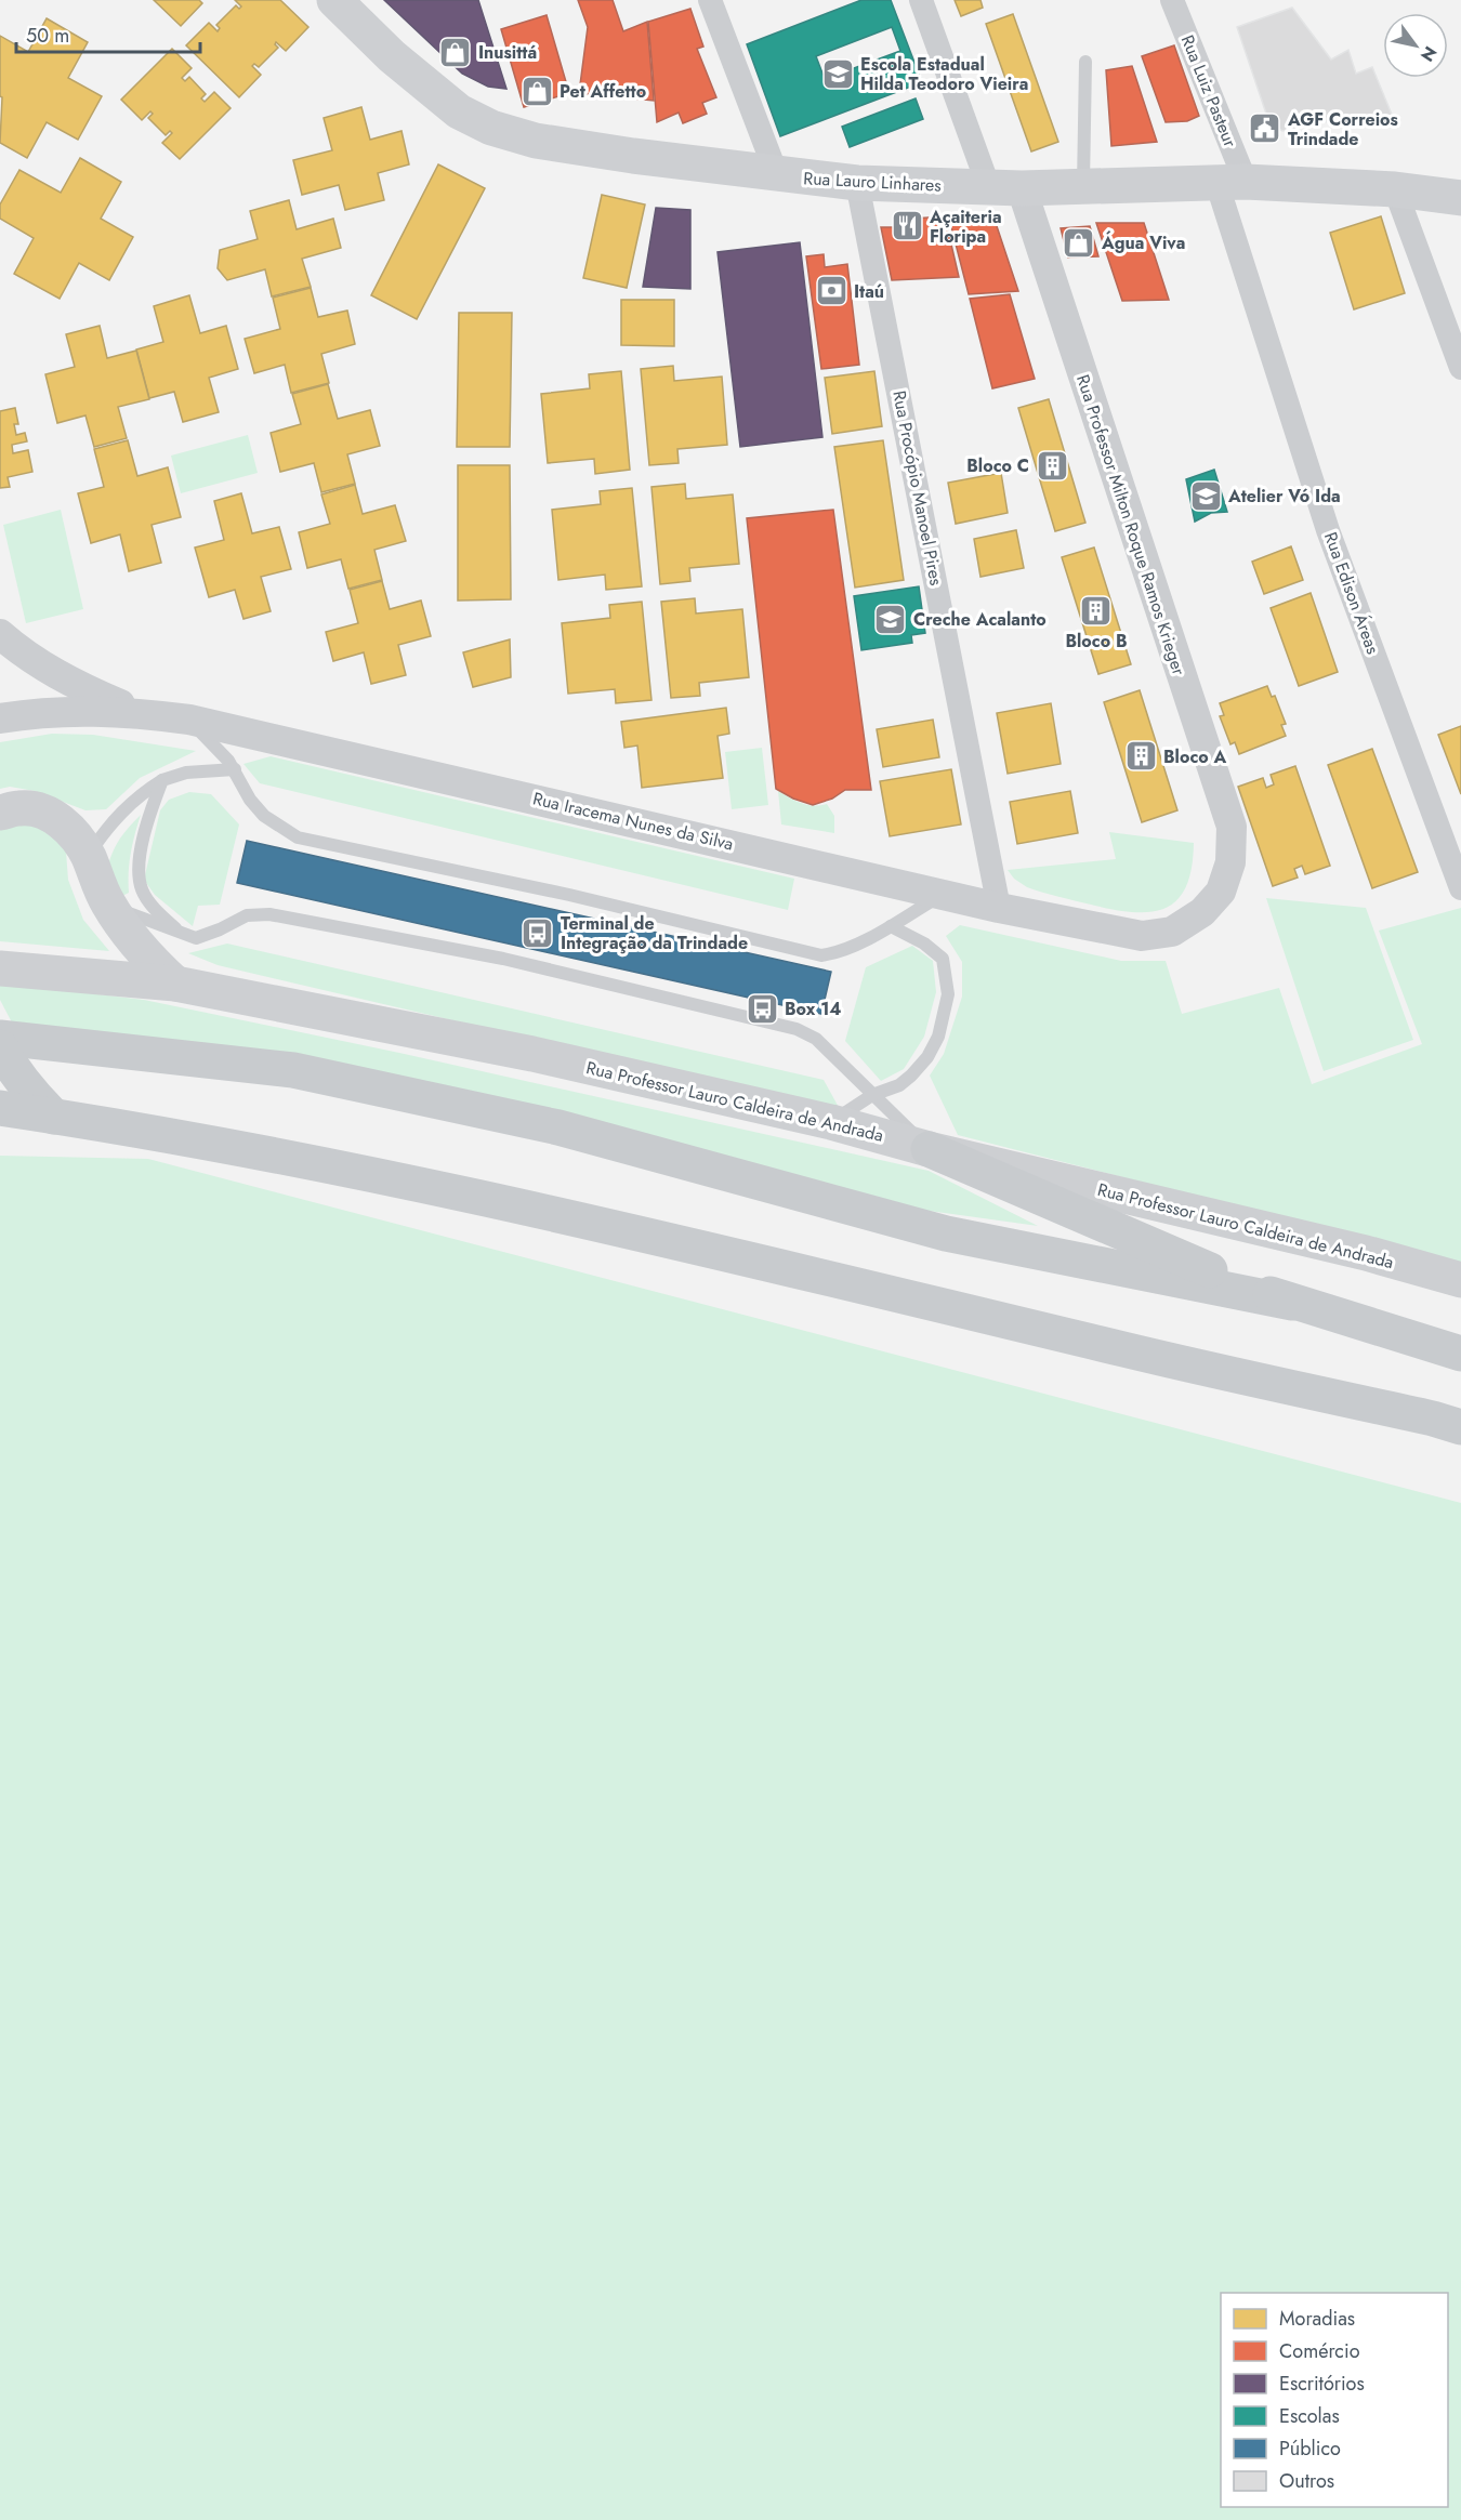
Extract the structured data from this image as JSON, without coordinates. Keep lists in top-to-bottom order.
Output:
{
  "streets": {
    "main road": ["Rua Lauro Linhares", "Rua Professor Lauro Caldeira de Andrada"],
    "street": [
      "Rua Luiz Pasteur",
      "Rua Procópio Manoel Pires",
      "Rua Professor Milton Roque Ramos Krieger",
      "Rua Edison Áreas",
      "Rua Iracema Nunes da Silva"
    ]
  },
  "crossings": [
    ["Rua Luiz Pasteur", "Rua Lauro Linhares"],
    ["Rua Luiz Pasteur", "Rua Edison Áreas"],
    ["Rua Lauro Linhares", "Rua Procópio Manoel Pires"],
    ["Rua Lauro Linhares", "Rua Professor Milton Roque Ramos Krieger"],
    ["Rua Lauro Linhares", "Rua Edison Áreas"],
    ["Rua Procópio Manoel Pires", "Rua Iracema Nunes da Silva"],
    ["Rua Professor Milton Roque Ramos Krieger", "Rua Iracema Nunes da Silva"]
  ],
  "places": {
    "shop": ["Inusittá", "Pet Affetto", "Água Viva"],
    "school or university": ["Escola Estadual Hilda Teodoro Vieira", "Atelier Vó Ida", "Creche Acalanto"],
    "public building": ["AGF Correios Trindade"],
    "restaurant": ["Açaiteria Floripa"],
    "bank": ["Itaú"],
    "building": ["Bloco C", "Bloco B", "Bloco A"],
    "bus stop": ["Terminal de Integração da Trindade", "Box 14"]
  },
  "legend": [
    "Moradias",
    "Comércio",
    "Escritórios",
    "Escolas",
    "Público",
    "Outros"
  ],
  "scale_bar": "50 m",
  "north": "bottom right"
}
